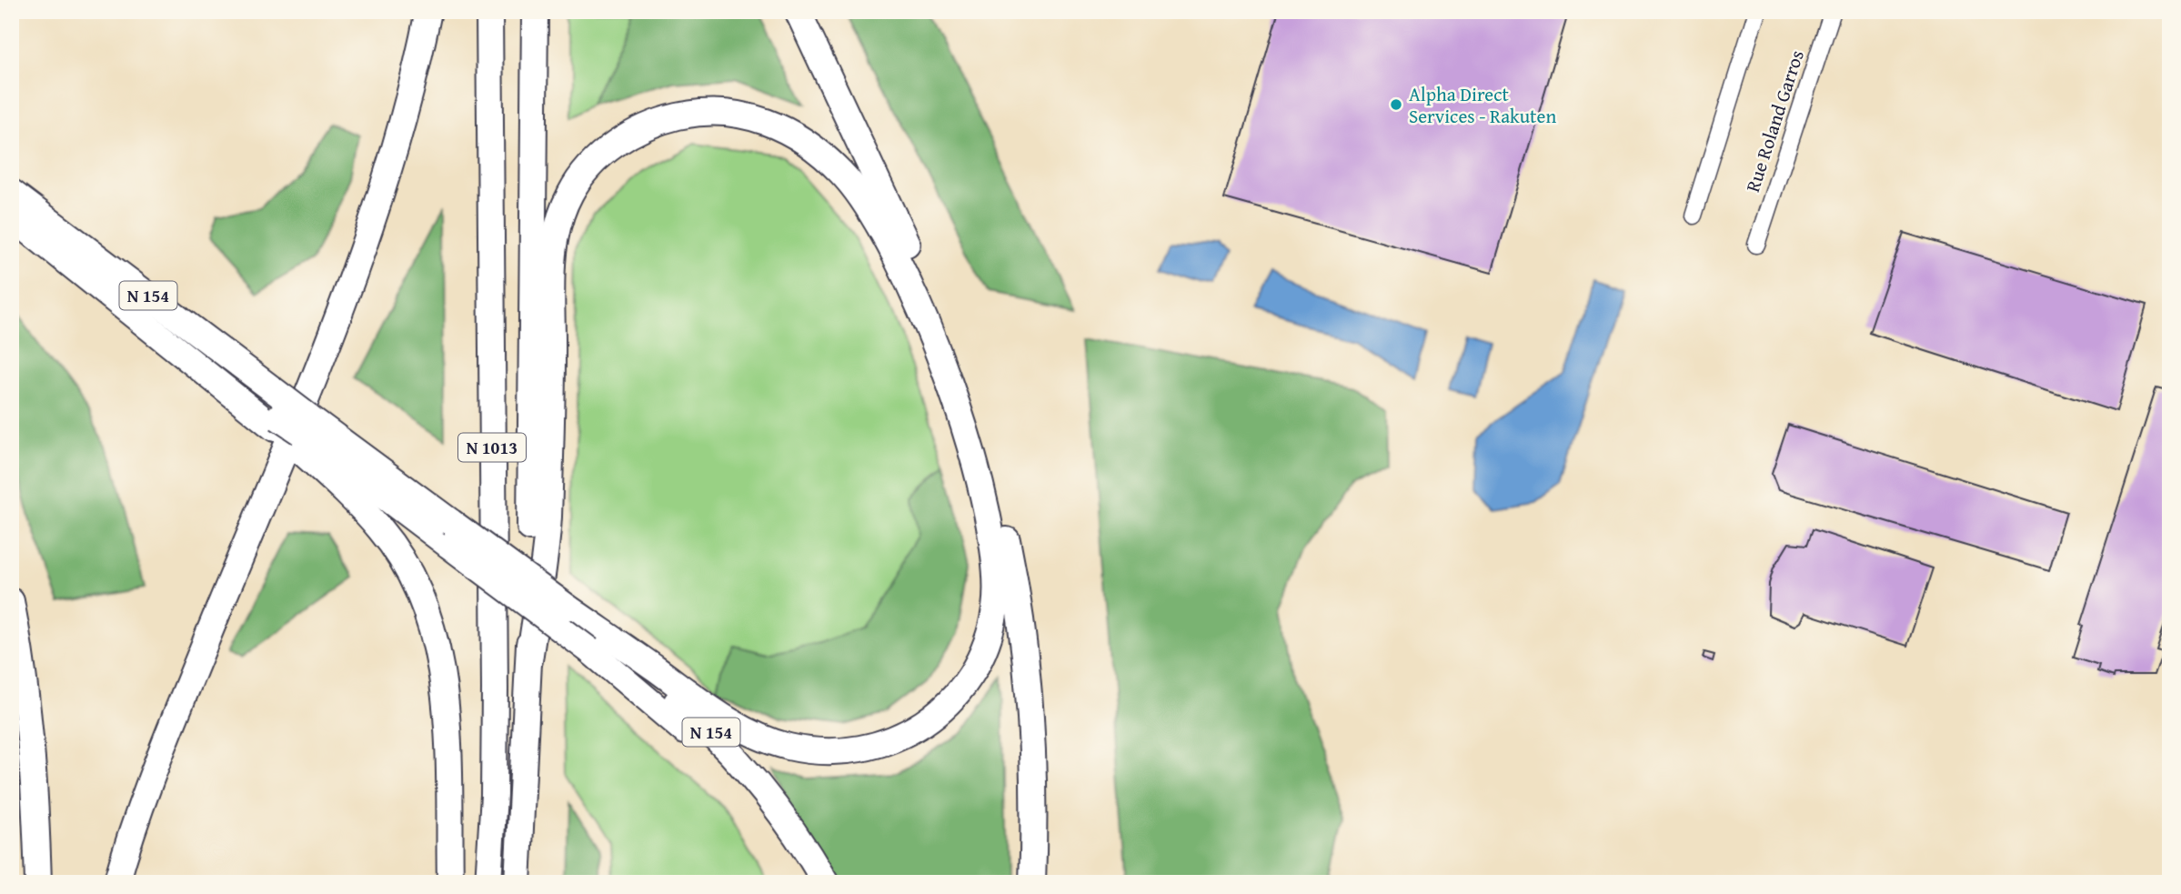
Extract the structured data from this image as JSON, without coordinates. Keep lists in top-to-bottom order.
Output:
{
  "streets": {
    "highway": ["N 154", "N 1013"],
    "street": ["Rue Roland Garros"]
  },
  "places": ["Alpha Direct Services - Rakuten"]
}
